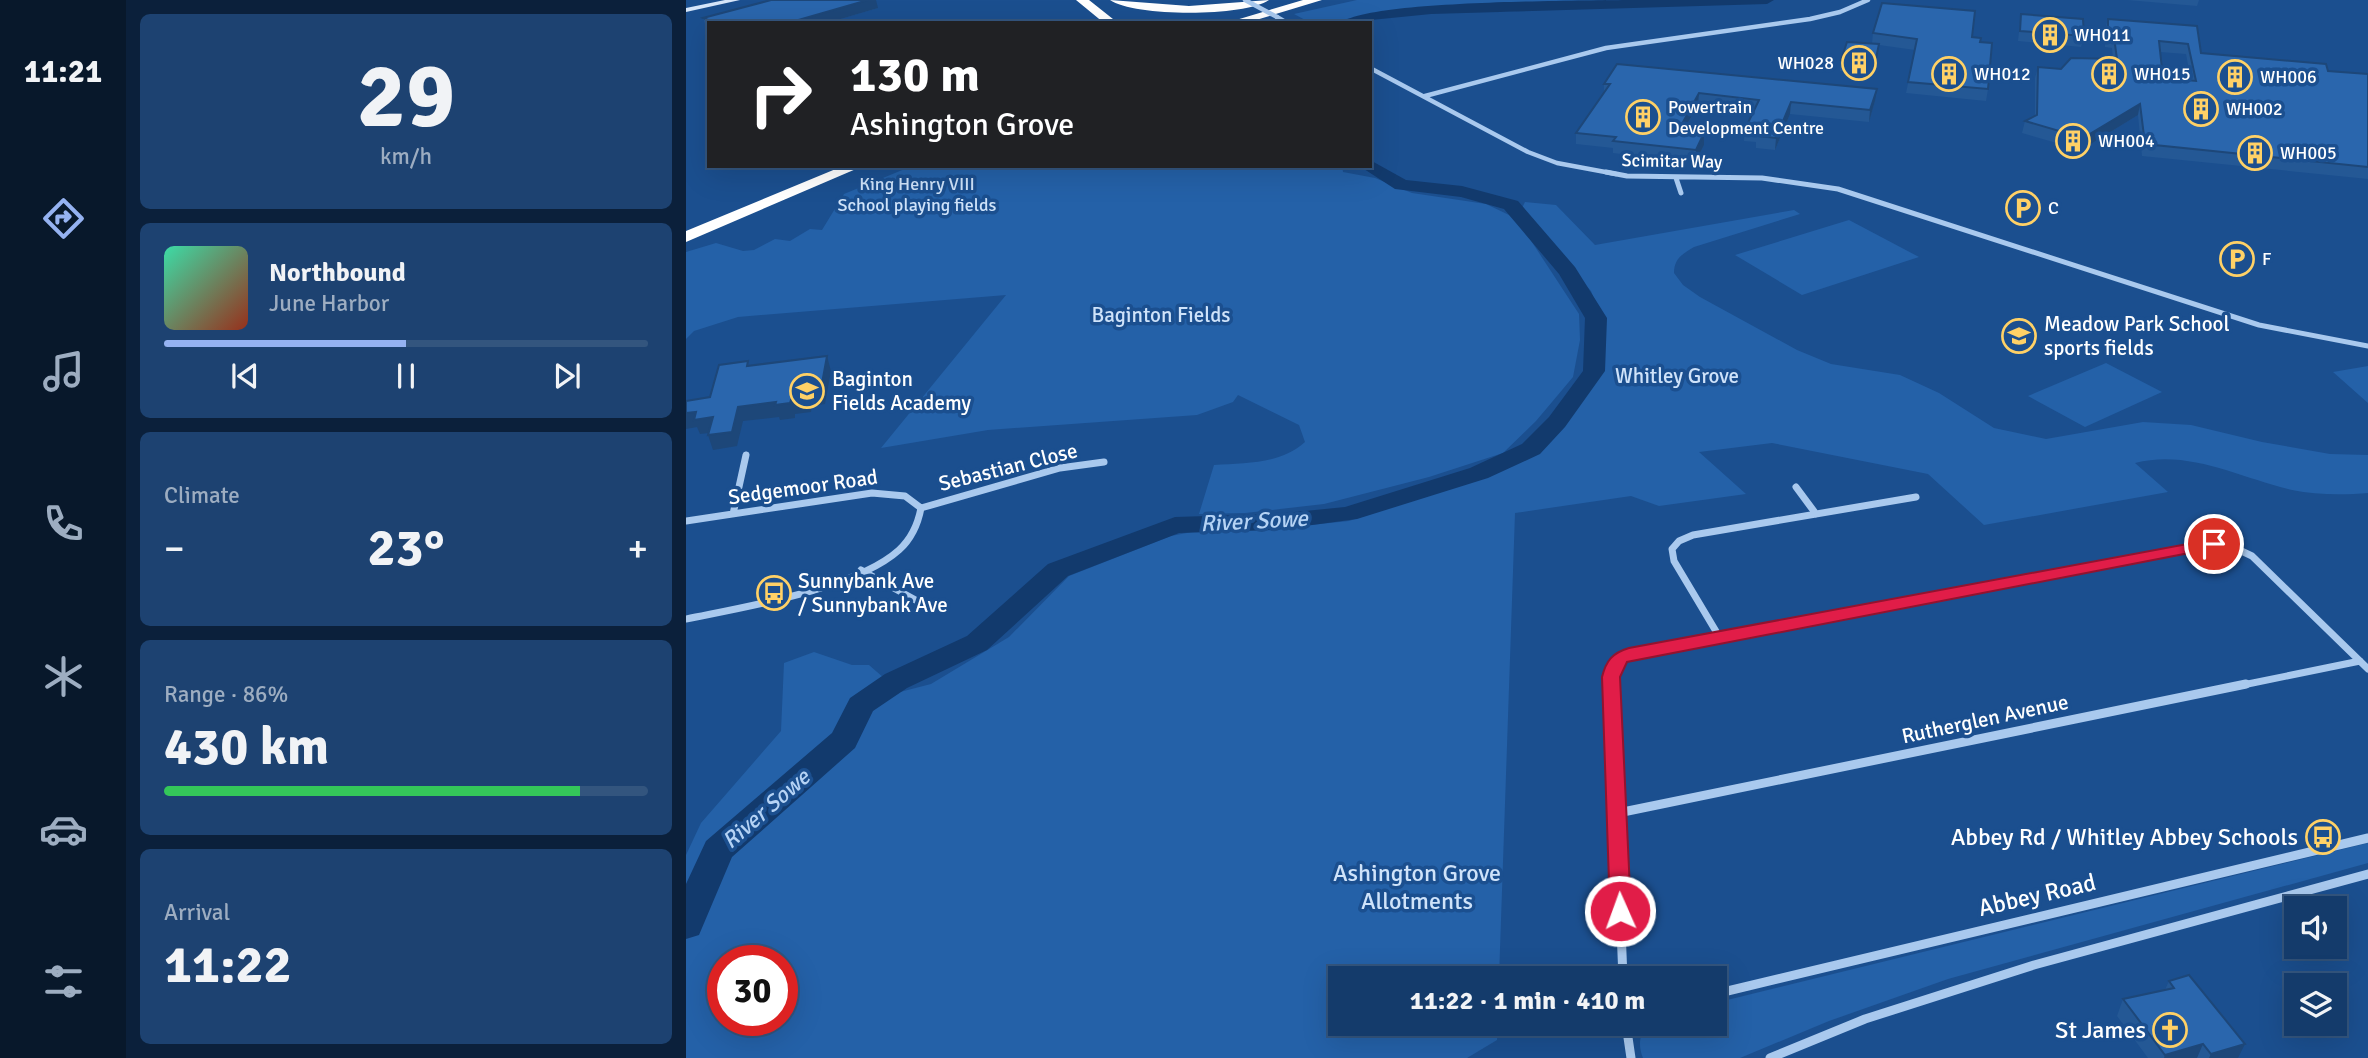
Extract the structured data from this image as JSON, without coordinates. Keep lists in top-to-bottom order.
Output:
{
  "streets": {
    "street": [
      "Scimitar Way",
      "Sebastian Close",
      "Sedgemoor Road",
      "Rutherglen Avenue",
      "Abbey Road"
    ]
  },
  "crossings": [
    ["Sebastian Close", "Sedgemoor Road"]
  ],
  "water": ["River Sowe"],
  "parks": [
    "King Henry VIII School playing fields",
    "Baginton Fields",
    "Whitley Grove",
    "Ashington Grove Allotments"
  ],
  "places": {
    "building": [
      "WH011",
      "WH028",
      "WH012",
      "WH015",
      "WH006",
      "WH002",
      "Powertrain Development Centre",
      "WH004",
      "WH005"
    ],
    "parking": ["C", "F"],
    "school or university": ["Meadow Park School sports fields", "Baginton Fields Academy"],
    "bus stop": ["Sunnybank Ave / Sunnybank Ave", "Abbey Rd / Whitley Abbey Schools"],
    "church": ["St James"]
  },
  "page": {
    "tabs": "11:21",
    "tile": [
      ["29", "km/h"],
      "Climate",
      ["Range · 86%", "430 km"],
      ["Arrival", "11:22"]
    ],
    "turn": ["130 m", "Ashington Grove"],
    "song": ["Northbound", "June Harbor"],
    "heat": ["−", "23°", "+"],
    "limit": "30",
    "trip": "11:22 · 1 min · 410 m"
  }
}
